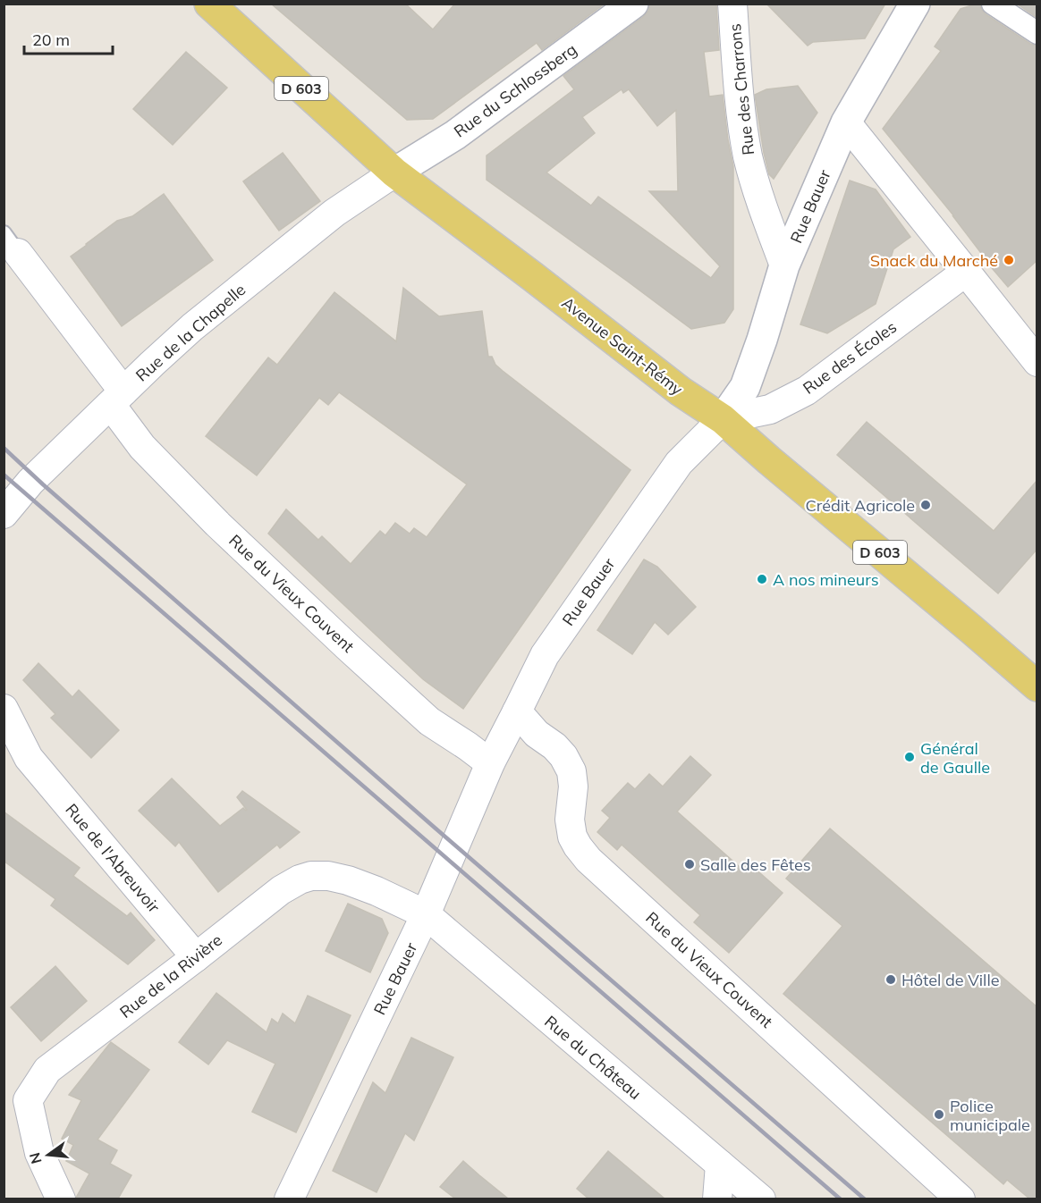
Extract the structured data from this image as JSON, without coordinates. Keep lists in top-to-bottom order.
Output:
{
  "streets": {
    "main road": [
      "D 603",
      "Rue du Schlossberg",
      "Rue Bauer",
      "Avenue Saint-Rémy"
    ],
    "street": [
      "Rue des Charrons",
      "Rue de la Chapelle",
      "Rue des Écoles",
      "Rue du Vieux Couvent",
      "Rue de l'Abreuvoir",
      "Rue de la Rivière",
      "Rue du Château"
    ]
  },
  "crossings": [
    ["Rue des Charrons", "Rue Bauer"],
    ["Rue du Schlossberg", "Rue de la Chapelle"],
    ["Rue du Schlossberg", "Avenue Saint-Rémy"],
    ["Rue Bauer", "Avenue Saint-Rémy"],
    ["Rue Bauer", "Rue des Écoles"],
    ["Rue Bauer", "Rue du Vieux Couvent"],
    ["Rue Bauer", "Rue de la Rivière"],
    ["Rue Bauer", "Rue du Château"],
    ["Rue de la Chapelle", "Avenue Saint-Rémy"],
    ["Rue de la Chapelle", "Rue du Vieux Couvent"],
    ["Avenue Saint-Rémy", "Rue des Écoles"],
    ["Rue de l'Abreuvoir", "Rue de la Rivière"],
    ["Rue de la Rivière", "Rue du Château"]
  ],
  "places": [
    "Snack du Marché",
    "Crédit Agricole",
    "A nos mineurs",
    "Général de Gaulle",
    "Salle des Fêtes",
    "Hôtel de Ville",
    "Police municipale"
  ],
  "scale_bar": "20 m",
  "north": "left"
}
